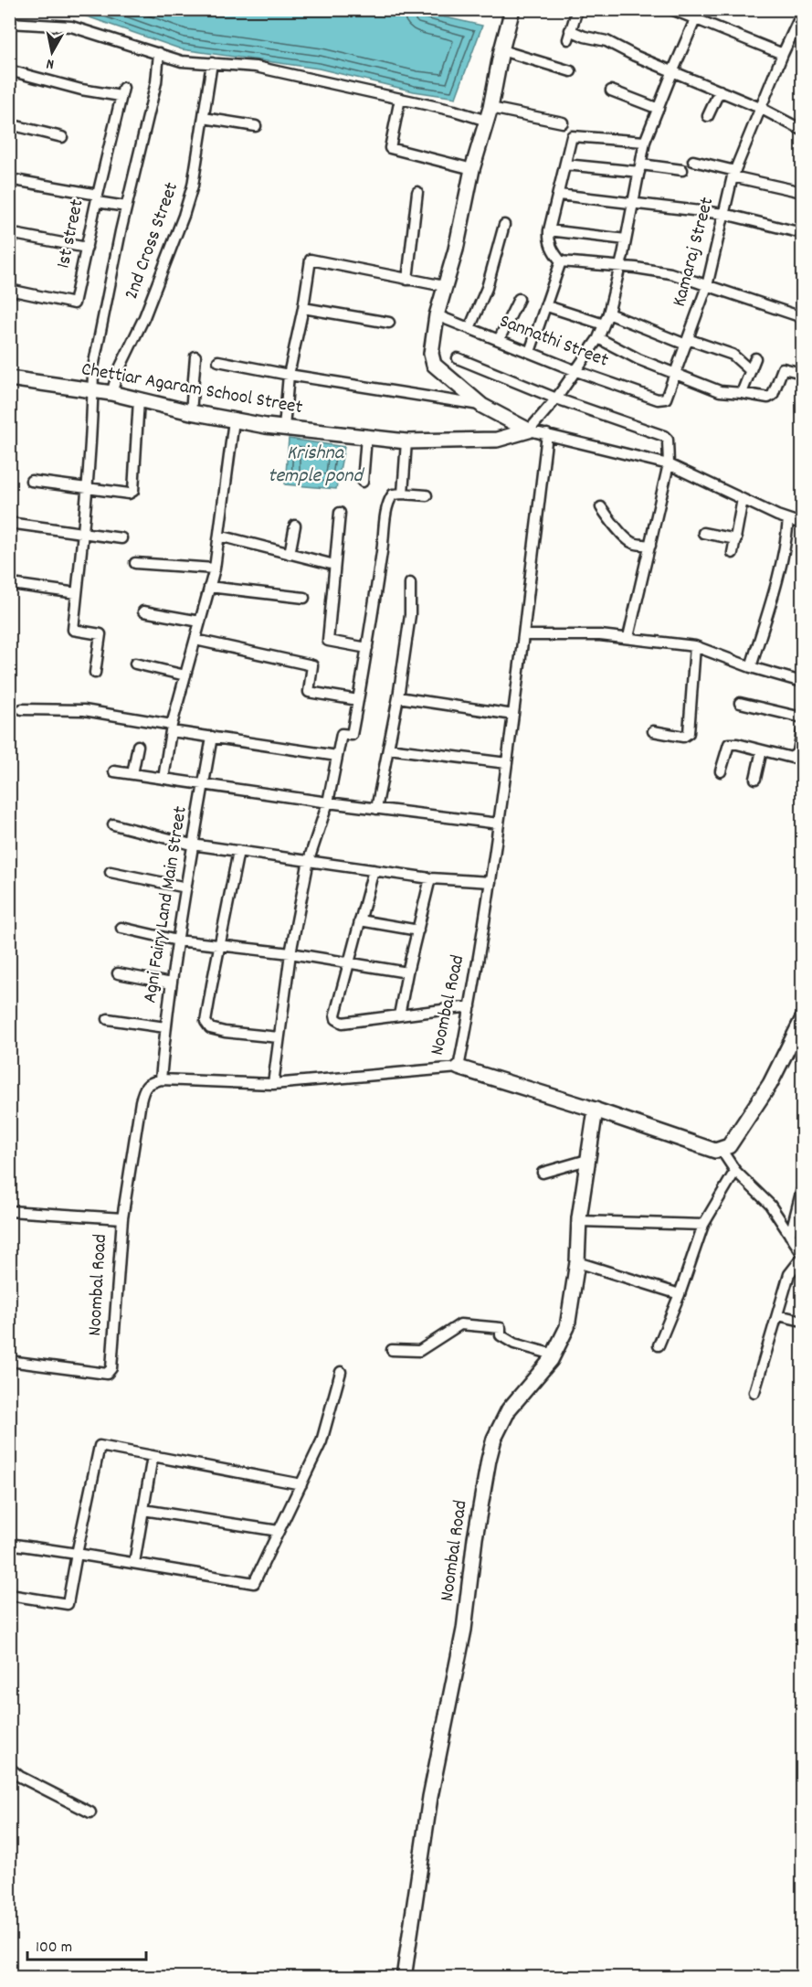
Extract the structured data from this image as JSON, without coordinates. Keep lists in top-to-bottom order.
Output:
{
  "streets": {
    "street": [
      "1st street",
      "2nd Cross Street",
      "Kamaraj Street",
      "Sannathi Street",
      "Chettiar Agaram School Street",
      "Agni Fairy Land Main Street",
      "Noombal Road"
    ]
  },
  "crossings": [
    ["2nd Cross Street", "Chettiar Agaram School Street"],
    ["Kamaraj Street", "Sannathi Street"],
    ["Agni Fairy Land Main Street", "Noombal Road"]
  ],
  "water": ["Krishna temple pond"],
  "scale_bar": "100 m",
  "north": "bottom"
}
